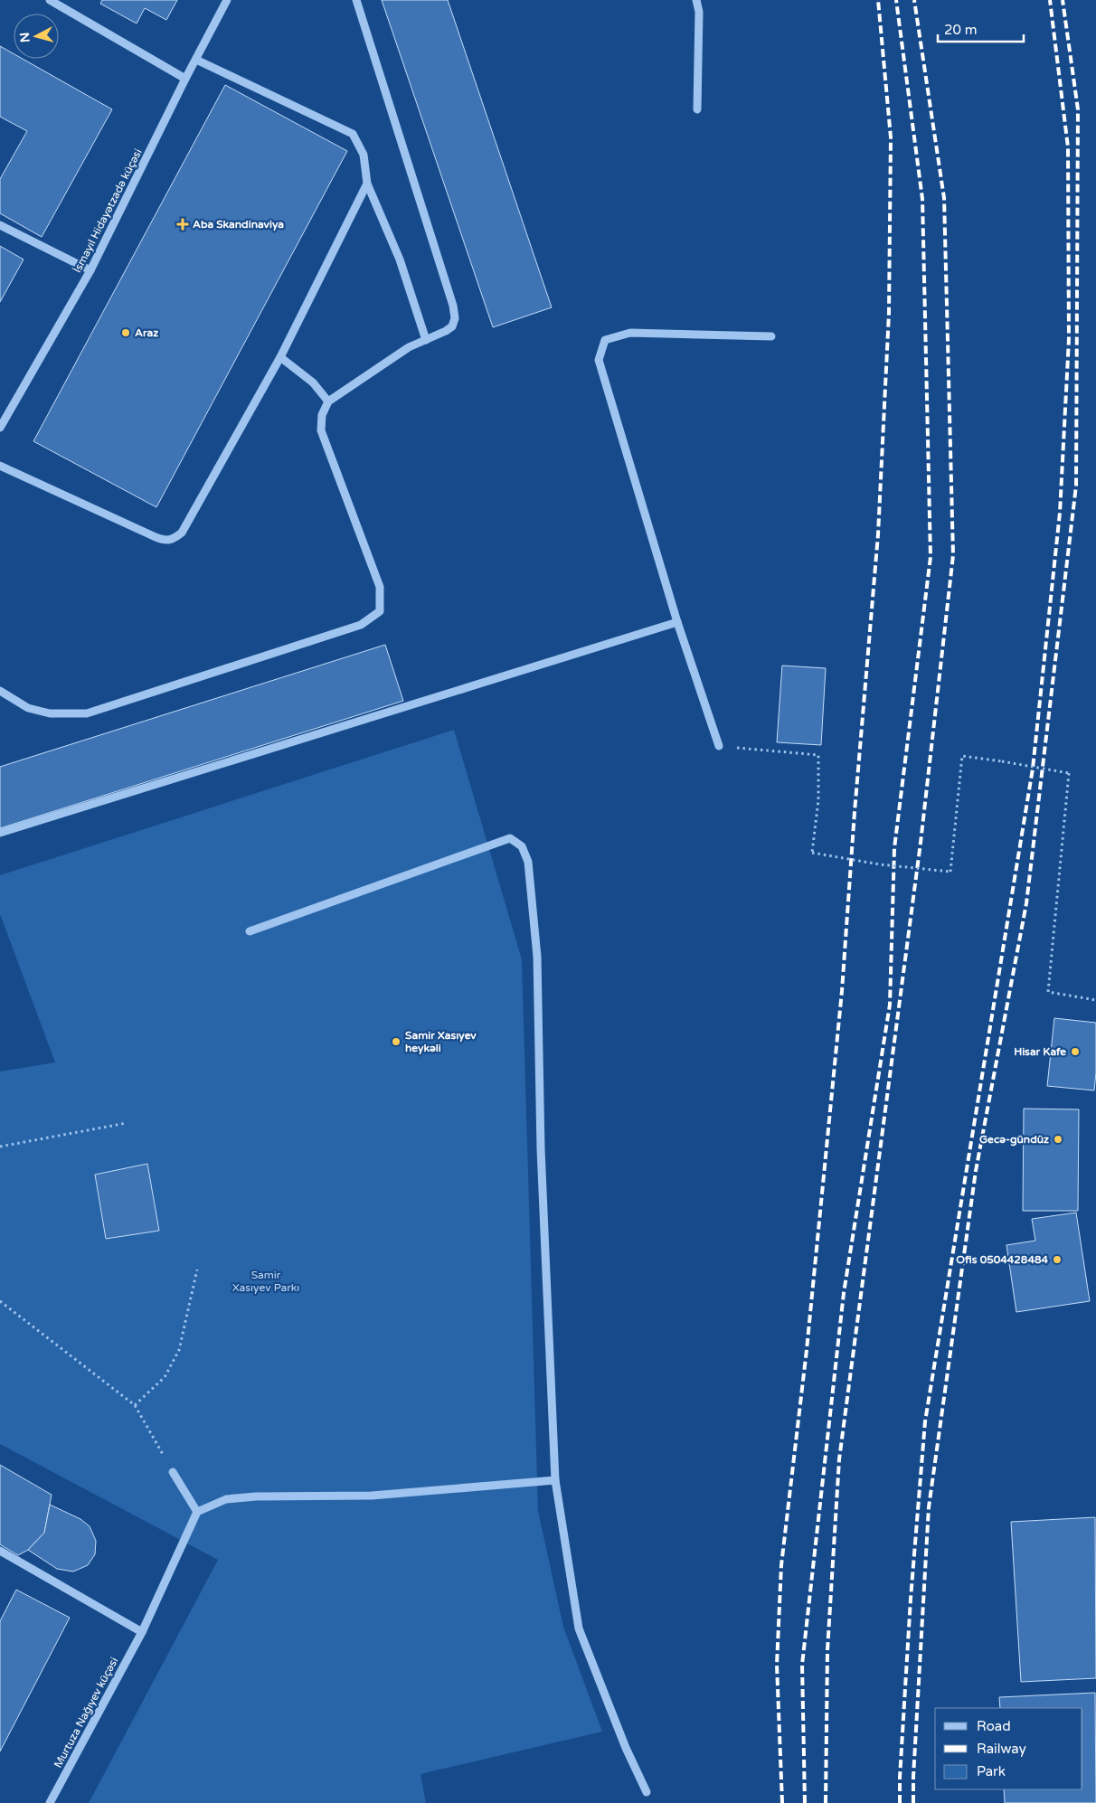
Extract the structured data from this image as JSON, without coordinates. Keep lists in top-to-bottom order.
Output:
{
  "streets": {
    "street": ["İsmayıl Hidayətzadə küçəsi", "Murtuza Nağıyev küçəsi"]
  },
  "parks": ["Samir Xasıyev Parkı"],
  "places": {
    "health": ["Aba Skandinaviya"],
    "other": [
      "Araz",
      "Samir Xasıyev heykəli",
      "Hisar Kafe",
      "Gecə-gündüz",
      "Ofis 0504428484"
    ]
  },
  "legend": ["Road", "Railway", "Park"],
  "scale_bar": "20 m",
  "north": "left"
}
